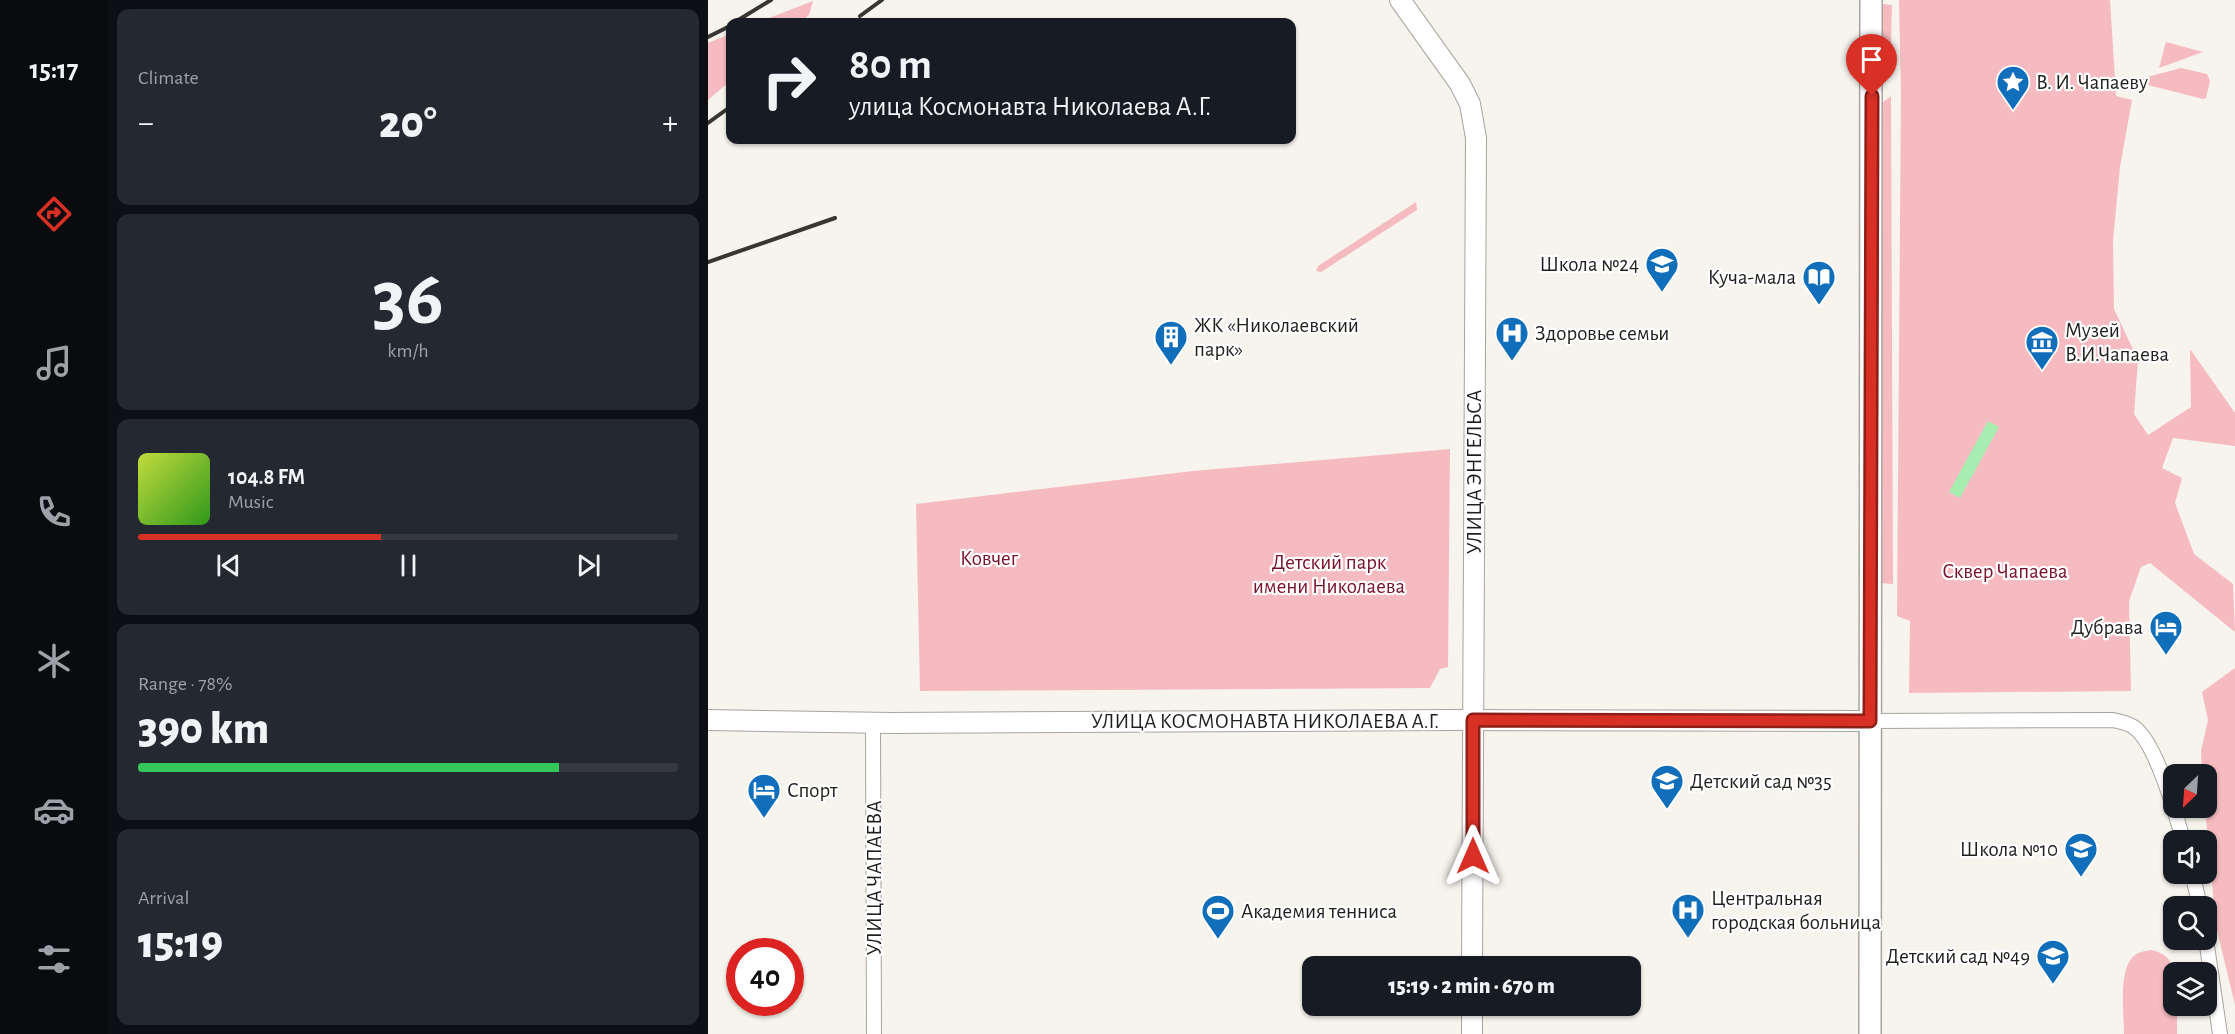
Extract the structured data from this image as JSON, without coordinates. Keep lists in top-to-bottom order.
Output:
{
  "streets": {
    "street": ["УЛИЦА ЭНГЕЛЬСА", "УЛИЦА КОСМОНАВТА НИКОЛАЕВА А.Г.", "УЛИЦА ЧАПАЕВА"]
  },
  "crossings": [
    ["УЛИЦА ЭНГЕЛЬСА", "УЛИЦА КОСМОНАВТА НИКОЛАЕВА А.Г."],
    ["УЛИЦА КОСМОНАВТА НИКОЛАЕВА А.Г.", "УЛИЦА ЧАПАЕВА"]
  ],
  "parks": ["Ковчег", "Детский парк имени Николаева", "Сквер Чапаева"],
  "places": {
    "place": ["В. И. Чапаеву"],
    "school or university": [
      "Школа №24",
      "Детский сад №35",
      "Школа №10",
      "Детский сад №49"
    ],
    "library": ["Куча-мала"],
    "hospital": ["Здоровье семьи", "Центральная городская больница"],
    "building": ["ЖК «Николаевский парк»"],
    "museum": ["Музей В.И.Чапаева"],
    "hotel": ["Дубрава", "Спорт"],
    "sports": ["Академия тенниса"]
  },
  "north": "bottom left",
  "page": {
    "tabs": "15:17",
    "tile": [
      "Climate",
      ["36", "km/h"],
      ["Range · 78%", "390 km"],
      ["Arrival", "15:19"]
    ],
    "turn": ["80 m", "улица Космонавта Николаева А.Г."],
    "heat": ["−", "20°", "+"],
    "song": ["104.8 FM", "Music"],
    "limit": "40",
    "trip": "15:19 · 2 min · 670 m"
  }
}
